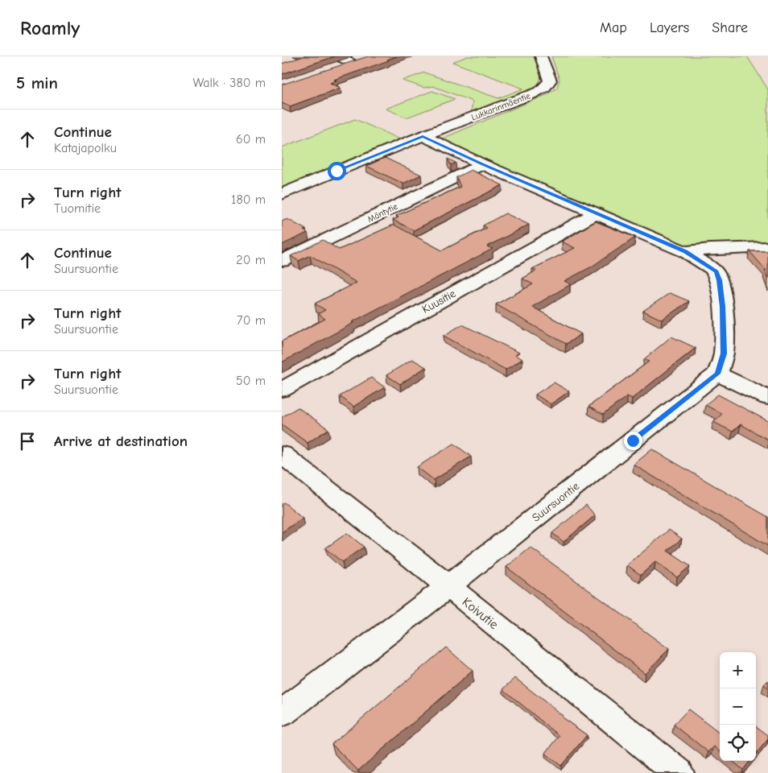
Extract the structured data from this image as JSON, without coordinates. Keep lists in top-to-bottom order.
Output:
{
  "streets": {
    "street": [
      "Lukkarinmäentie",
      "Mäntytie",
      "Kuusitie",
      "Suursuontie",
      "Koivutie"
    ]
  },
  "crossings": [
    ["Suursuontie", "Koivutie"]
  ],
  "page": {
    "header": "Roamly",
    "nav": ["Map", "Layers", "Share"],
    "heading": ["5 min", "Walk · 380 m"],
    "list": [
      ["Continue", "Katajapolku", "60 m"],
      ["Turn right", "Tuomitie", "180 m"],
      ["Continue", "Suursuontie", "20 m"],
      ["Turn right", "Suursuontie", "70 m"],
      ["Turn right", "Suursuontie", "50 m"],
      "Arrive at destination"
    ],
    "map_buttons": ["+", "−"]
  }
}
